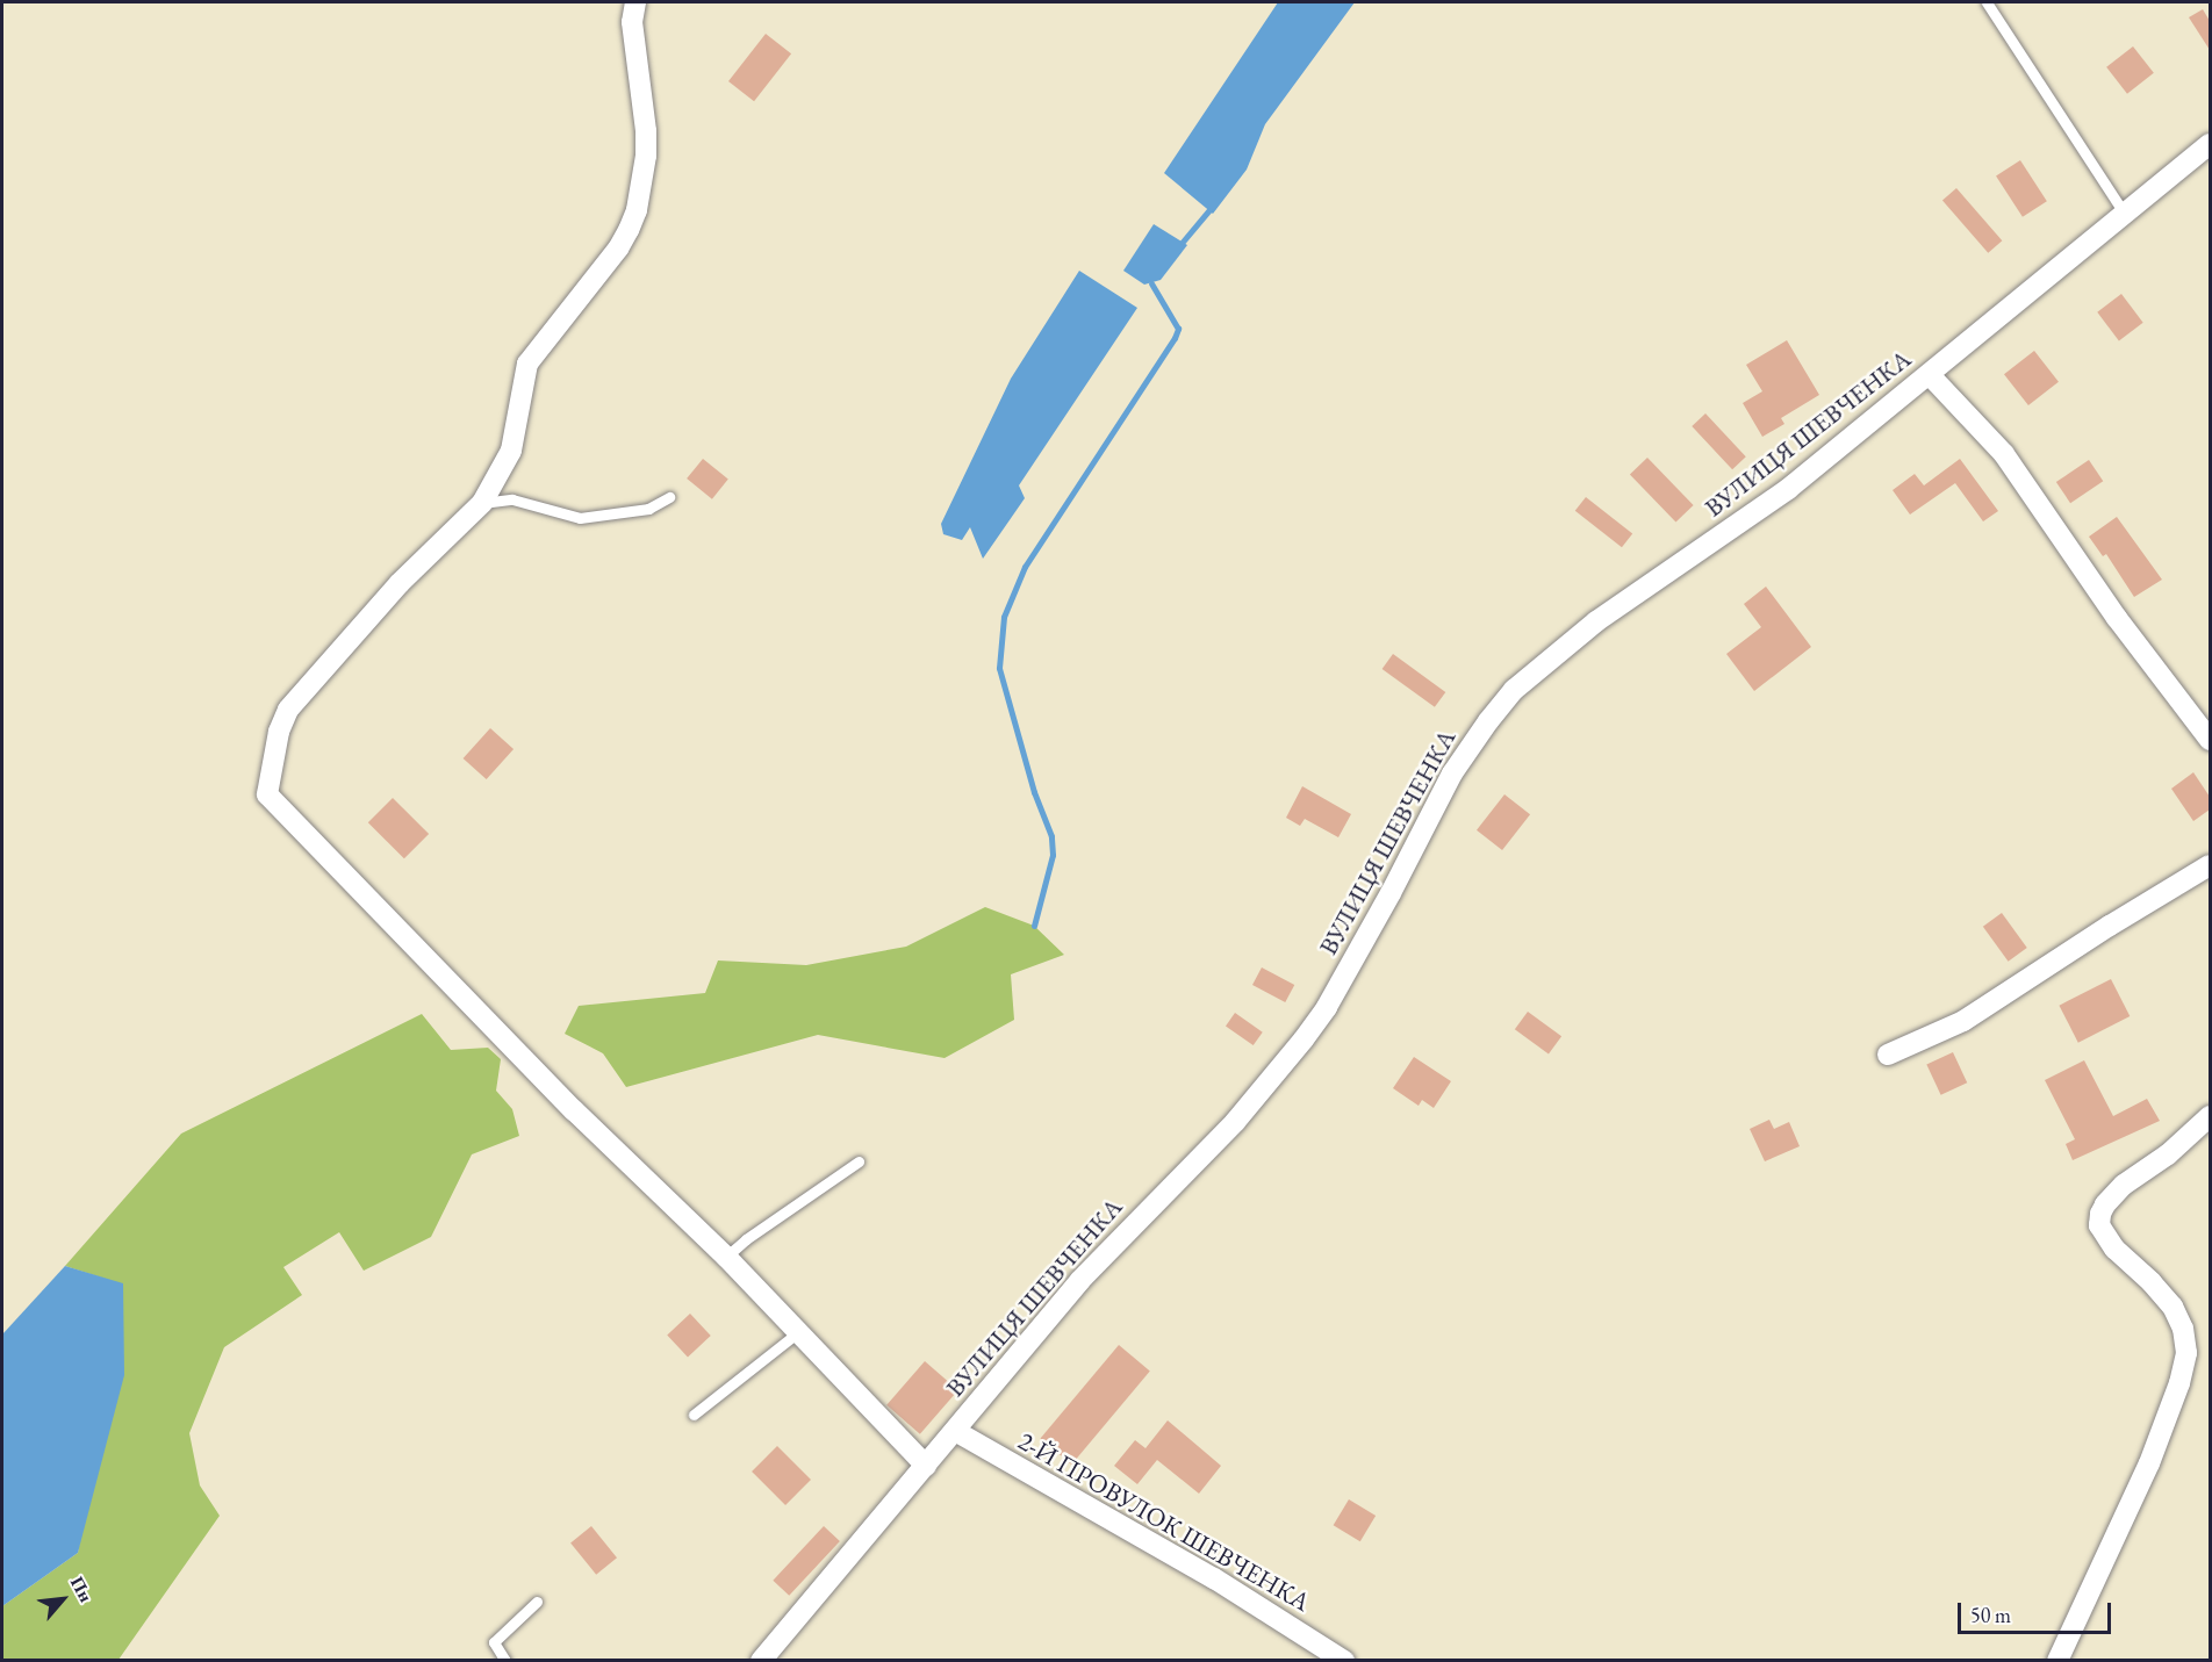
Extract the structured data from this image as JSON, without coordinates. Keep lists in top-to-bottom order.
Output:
{
  "streets": {
    "street": ["ВУЛИЦЯ ШЕВЧЕНКА", "2-Й ПРОВУЛОК ШЕВЧЕНКА"]
  },
  "crossings": [
    ["ВУЛИЦЯ ШЕВЧЕНКА", "2-Й ПРОВУЛОК ШЕВЧЕНКА"]
  ],
  "scale_bar": "50 m",
  "north": "top right"
}
